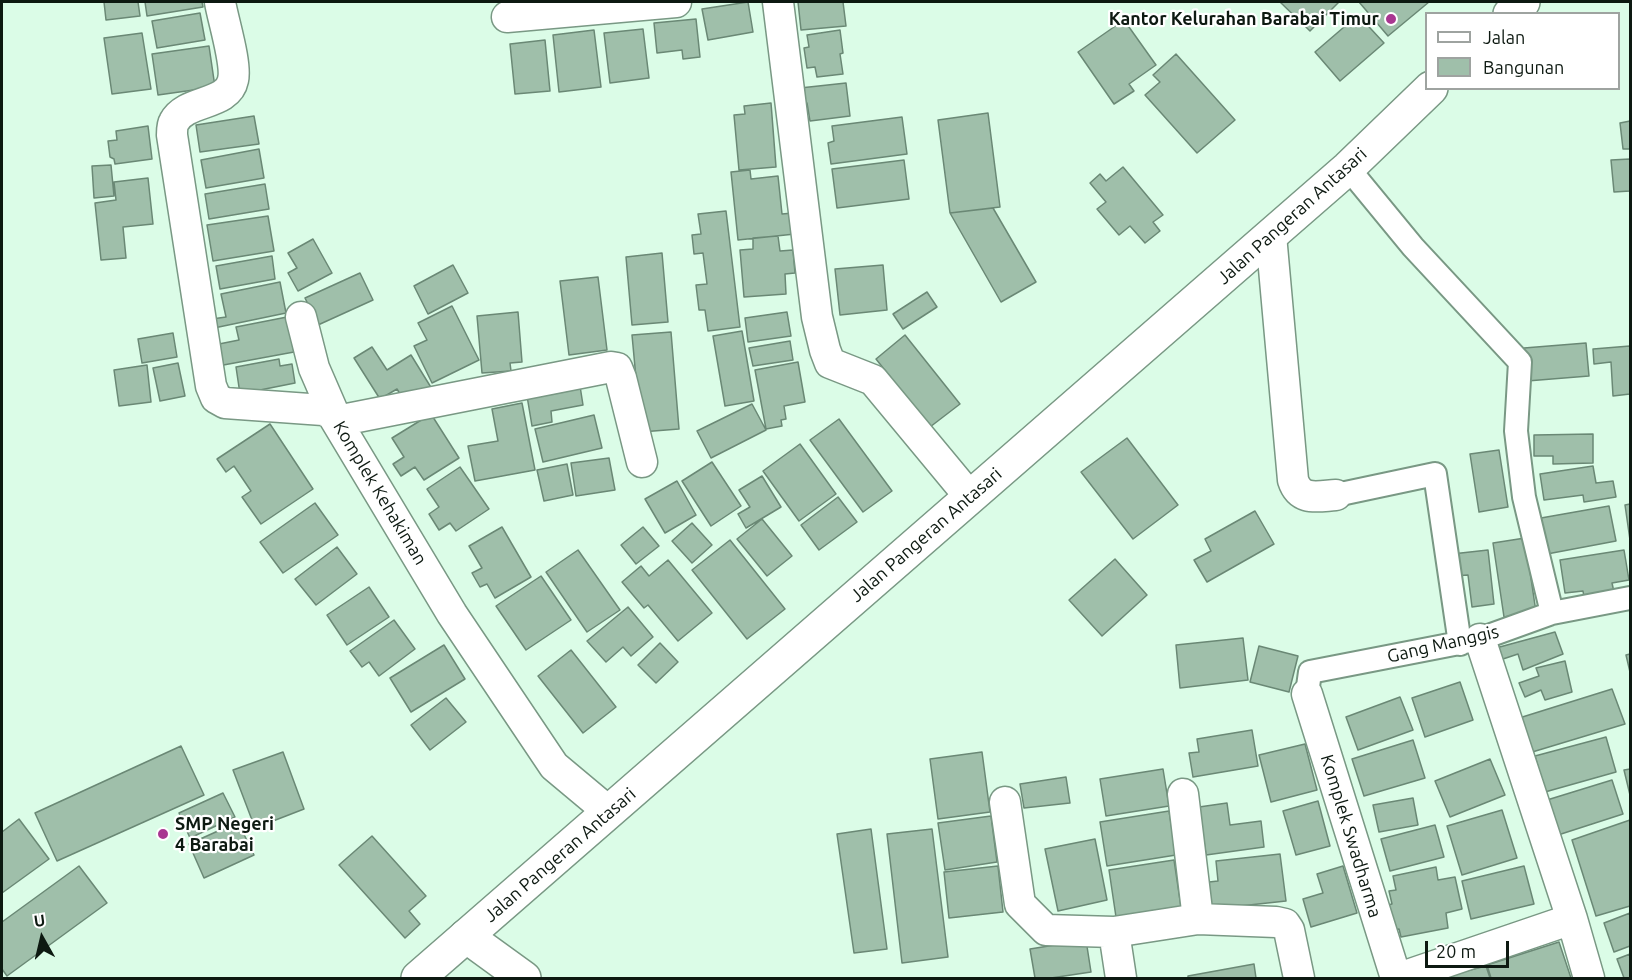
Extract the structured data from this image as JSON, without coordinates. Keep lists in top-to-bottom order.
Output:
{
  "streets": {
    "main road": ["Jalan Pangeran Antasari"],
    "street": ["Komplek Kehakiman", "Gang Manggis", "Komplek Swadharma"]
  },
  "crossings": [
    ["Jalan Pangeran Antasari", "Komplek Kehakiman"],
    ["Gang Manggis", "Komplek Swadharma"]
  ],
  "places": ["Kantor Kelurahan Barabai Timur", "SMP Negeri 4 Barabai"],
  "legend": ["Jalan", "Bangunan"],
  "scale_bar": "20 m",
  "north": "top"
}
